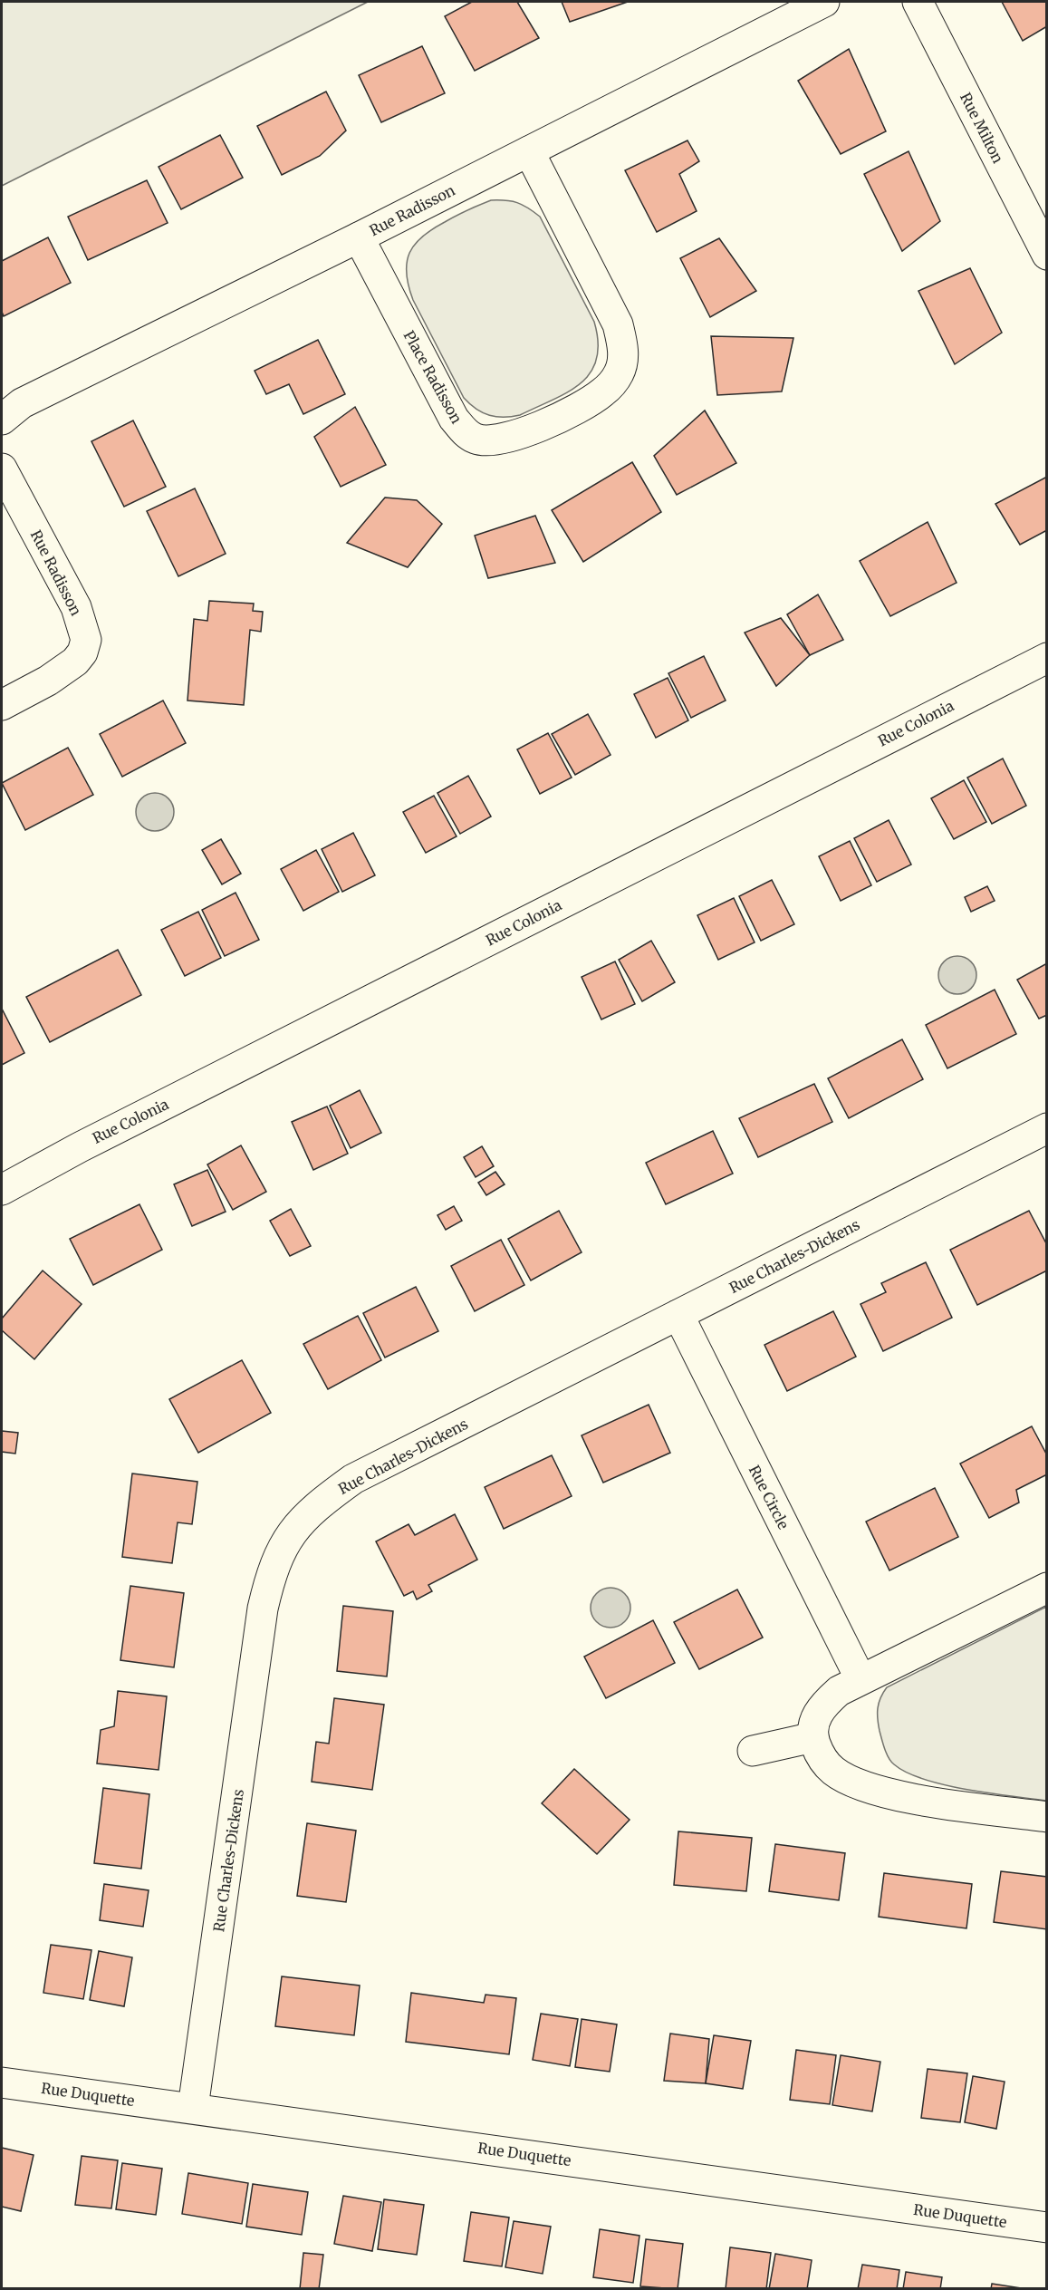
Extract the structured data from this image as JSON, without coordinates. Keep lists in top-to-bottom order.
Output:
{
  "streets": {
    "street": [
      "Rue Milton",
      "Rue Radisson",
      "Place Radisson",
      "Rue Colonia",
      "Rue Charles-Dickens",
      "Rue Circle",
      "Rue Duquette"
    ]
  },
  "crossings": [
    ["Rue Radisson", "Place Radisson"],
    ["Rue Charles-Dickens", "Rue Circle"],
    ["Rue Charles-Dickens", "Rue Duquette"]
  ]
}
